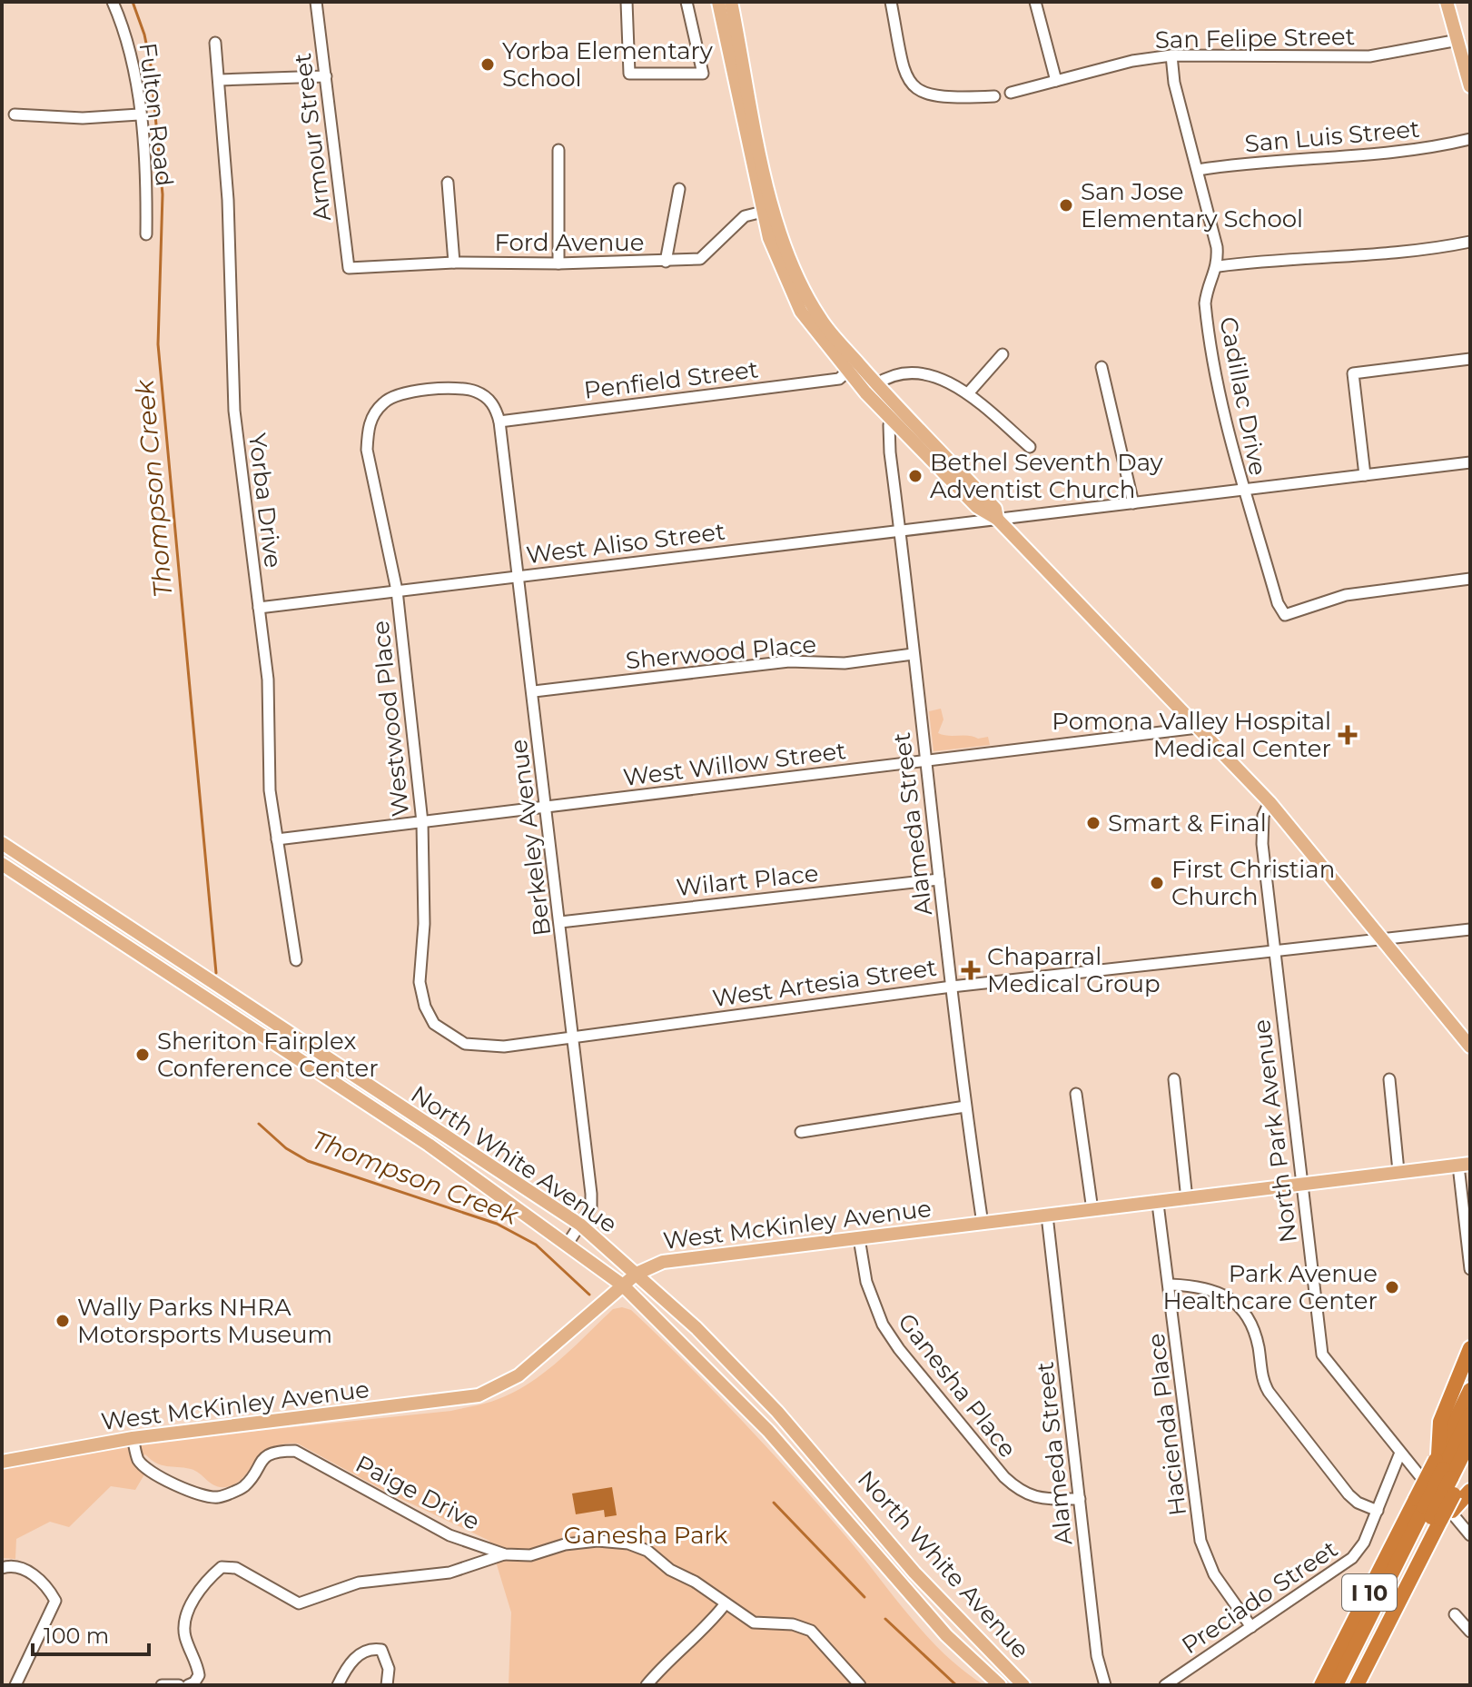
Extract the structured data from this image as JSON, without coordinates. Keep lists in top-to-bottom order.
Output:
{
  "streets": {
    "highway": ["I 10"],
    "main road": ["North White Avenue", "West McKinley Avenue"],
    "street": [
      "San Felipe Street",
      "Fulton Road",
      "San Luis Street",
      "Armour Street",
      "Ford Avenue",
      "Penfield Street",
      "Cadillac Drive",
      "Yorba Drive",
      "West Aliso Street",
      "Sherwood Place",
      "Westwood Place",
      "West Willow Street",
      "Alameda Street",
      "Berkeley Avenue",
      "Wilart Place",
      "West Artesia Street",
      "North Park Avenue",
      "Ganesha Place",
      "Hacienda Place",
      "Paige Drive",
      "Preciado Street"
    ]
  },
  "crossings": [
    ["Armour Street", "Ford Avenue"],
    ["Penfield Street", "Westwood Place"],
    ["Penfield Street", "Berkeley Avenue"],
    ["Cadillac Drive", "West Aliso Street"],
    ["Yorba Drive", "West Aliso Street"],
    ["Yorba Drive", "West Willow Street"],
    ["West Aliso Street", "Westwood Place"],
    ["West Aliso Street", "Alameda Street"],
    ["West Aliso Street", "Berkeley Avenue"],
    ["Sherwood Place", "Alameda Street"],
    ["Sherwood Place", "Berkeley Avenue"],
    ["Westwood Place", "West Willow Street"],
    ["Westwood Place", "Berkeley Avenue"],
    ["Westwood Place", "West Artesia Street"],
    ["West Willow Street", "Alameda Street"],
    ["West Willow Street", "Berkeley Avenue"],
    ["Alameda Street", "Wilart Place"],
    ["Alameda Street", "West Artesia Street"],
    ["Alameda Street", "West McKinley Avenue"],
    ["Alameda Street", "Ganesha Place"],
    ["Berkeley Avenue", "Wilart Place"],
    ["Berkeley Avenue", "West Artesia Street"],
    ["Berkeley Avenue", "North White Avenue"],
    ["West Artesia Street", "North Park Avenue"],
    ["North Park Avenue", "West McKinley Avenue"],
    ["North Park Avenue", "Preciado Street"],
    ["North White Avenue", "West McKinley Avenue"],
    ["West McKinley Avenue", "Ganesha Place"],
    ["West McKinley Avenue", "Hacienda Place"],
    ["West McKinley Avenue", "Paige Drive"],
    ["Hacienda Place", "Preciado Street"]
  ],
  "water": ["Thompson Creek"],
  "parks": ["Ganesha Park"],
  "places": {
    "other": [
      "Yorba Elementary School",
      "San Jose Elementary School",
      "Bethel Seventh Day Adventist Church",
      "Smart & Final",
      "First Christian Church",
      "Sheriton Fairplex Conference Center",
      "Park Avenue Healthcare Center",
      "Wally Parks NHRA Motorsports Museum"
    ],
    "health": ["Pomona Valley Hospital Medical Center", "Chaparral Medical Group"]
  },
  "scale_bar": "100 m"
}
